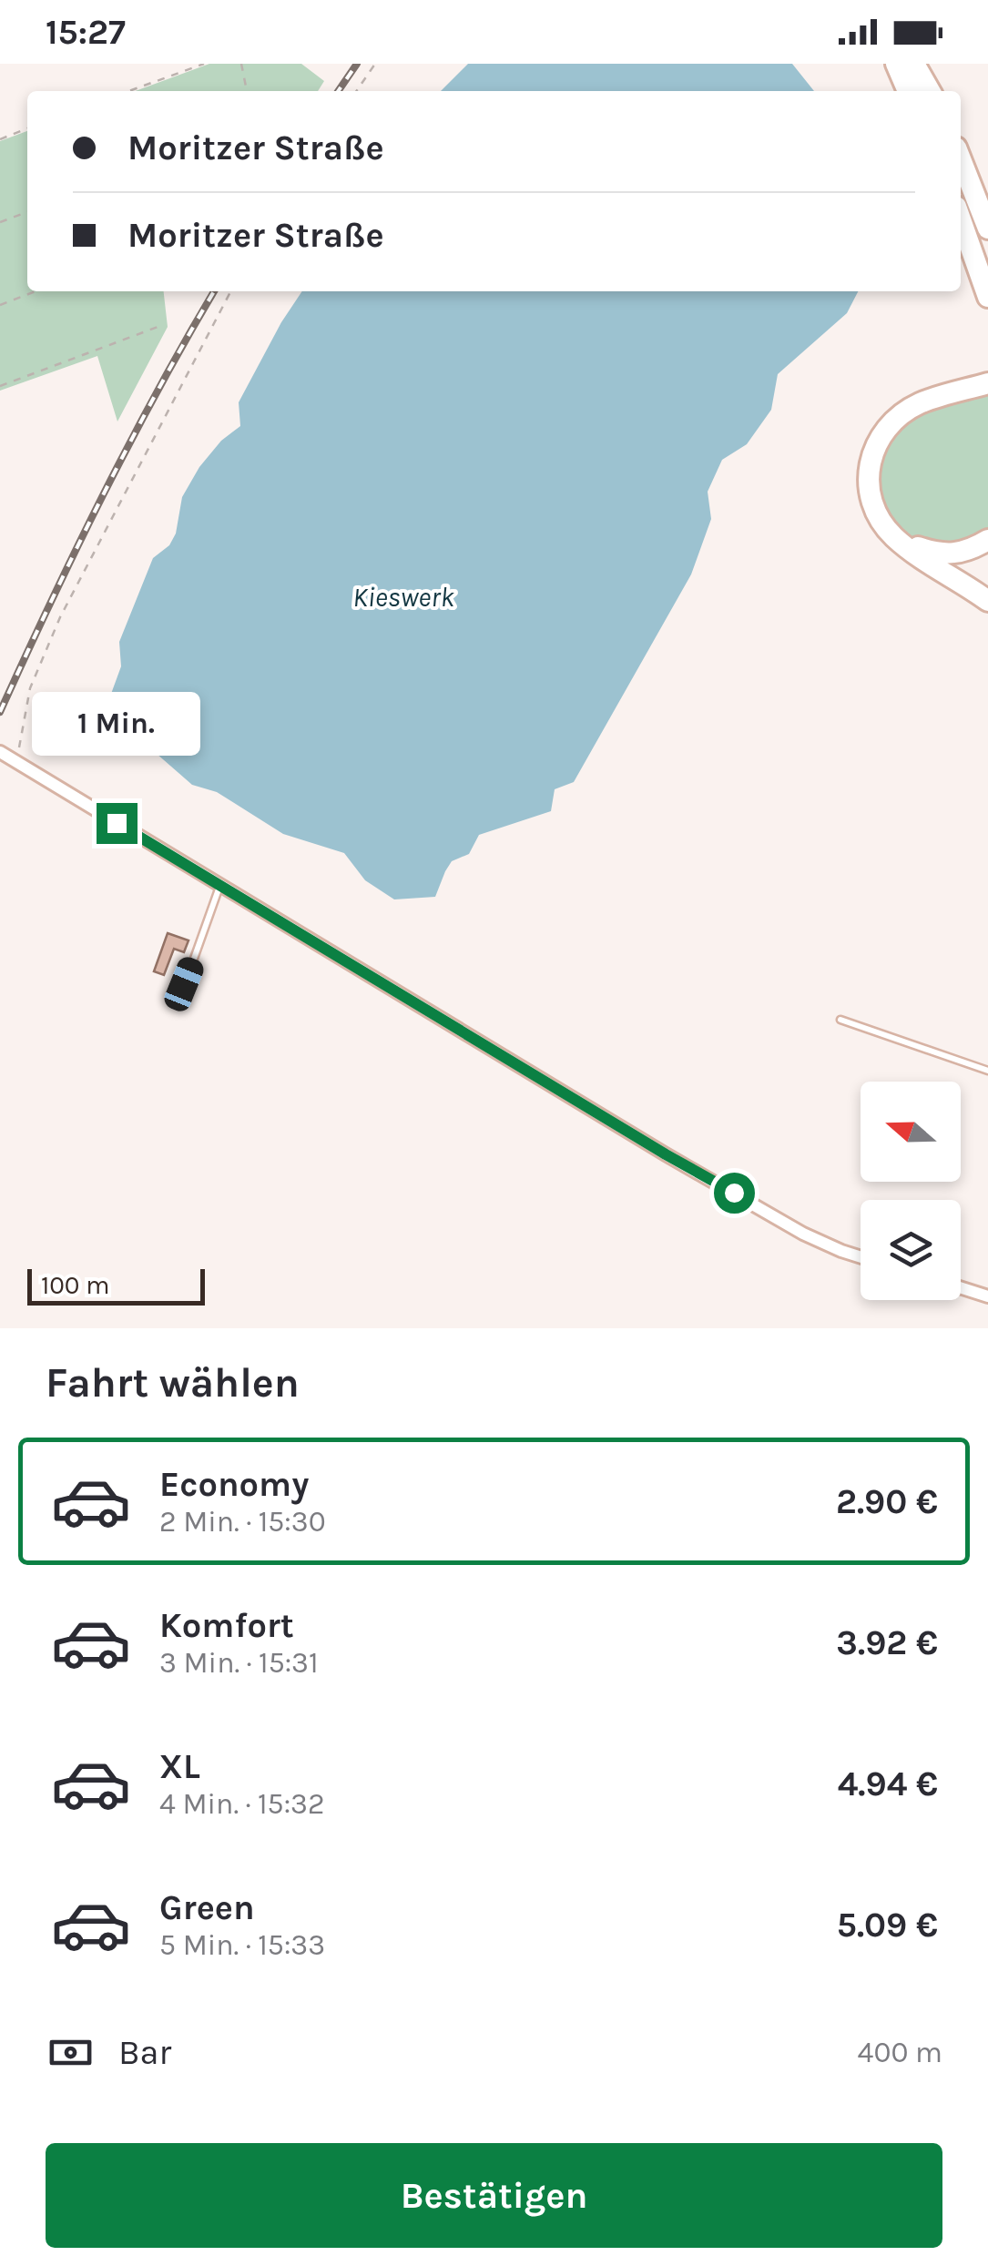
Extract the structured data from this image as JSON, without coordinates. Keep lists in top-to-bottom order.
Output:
{
  "water": ["Kieswerk"],
  "scale_bar": "100 m",
  "north": "left",
  "page": {
    "status": "15:27",
    "banner": ["Moritzer Straße", "Moritzer Straße"],
    "bubble": "1 Min.",
    "scale": "100 m",
    "heading": "Fahrt wählen",
    "list": [
      {
        "name": "Economy",
        "note": "2 Min. · 15:30",
        "value": "2.90 €"
      },
      {
        "name": "Komfort",
        "note": "3 Min. · 15:31",
        "value": "3.92 €"
      },
      {
        "name": "XL",
        "note": "4 Min. · 15:32",
        "value": "4.94 €"
      },
      {
        "name": "Green",
        "note": "5 Min. · 15:33",
        "value": "5.09 €"
      }
    ],
    "pay": ["Bar", "400 m"],
    "buttons": "Bestätigen"
  }
}
